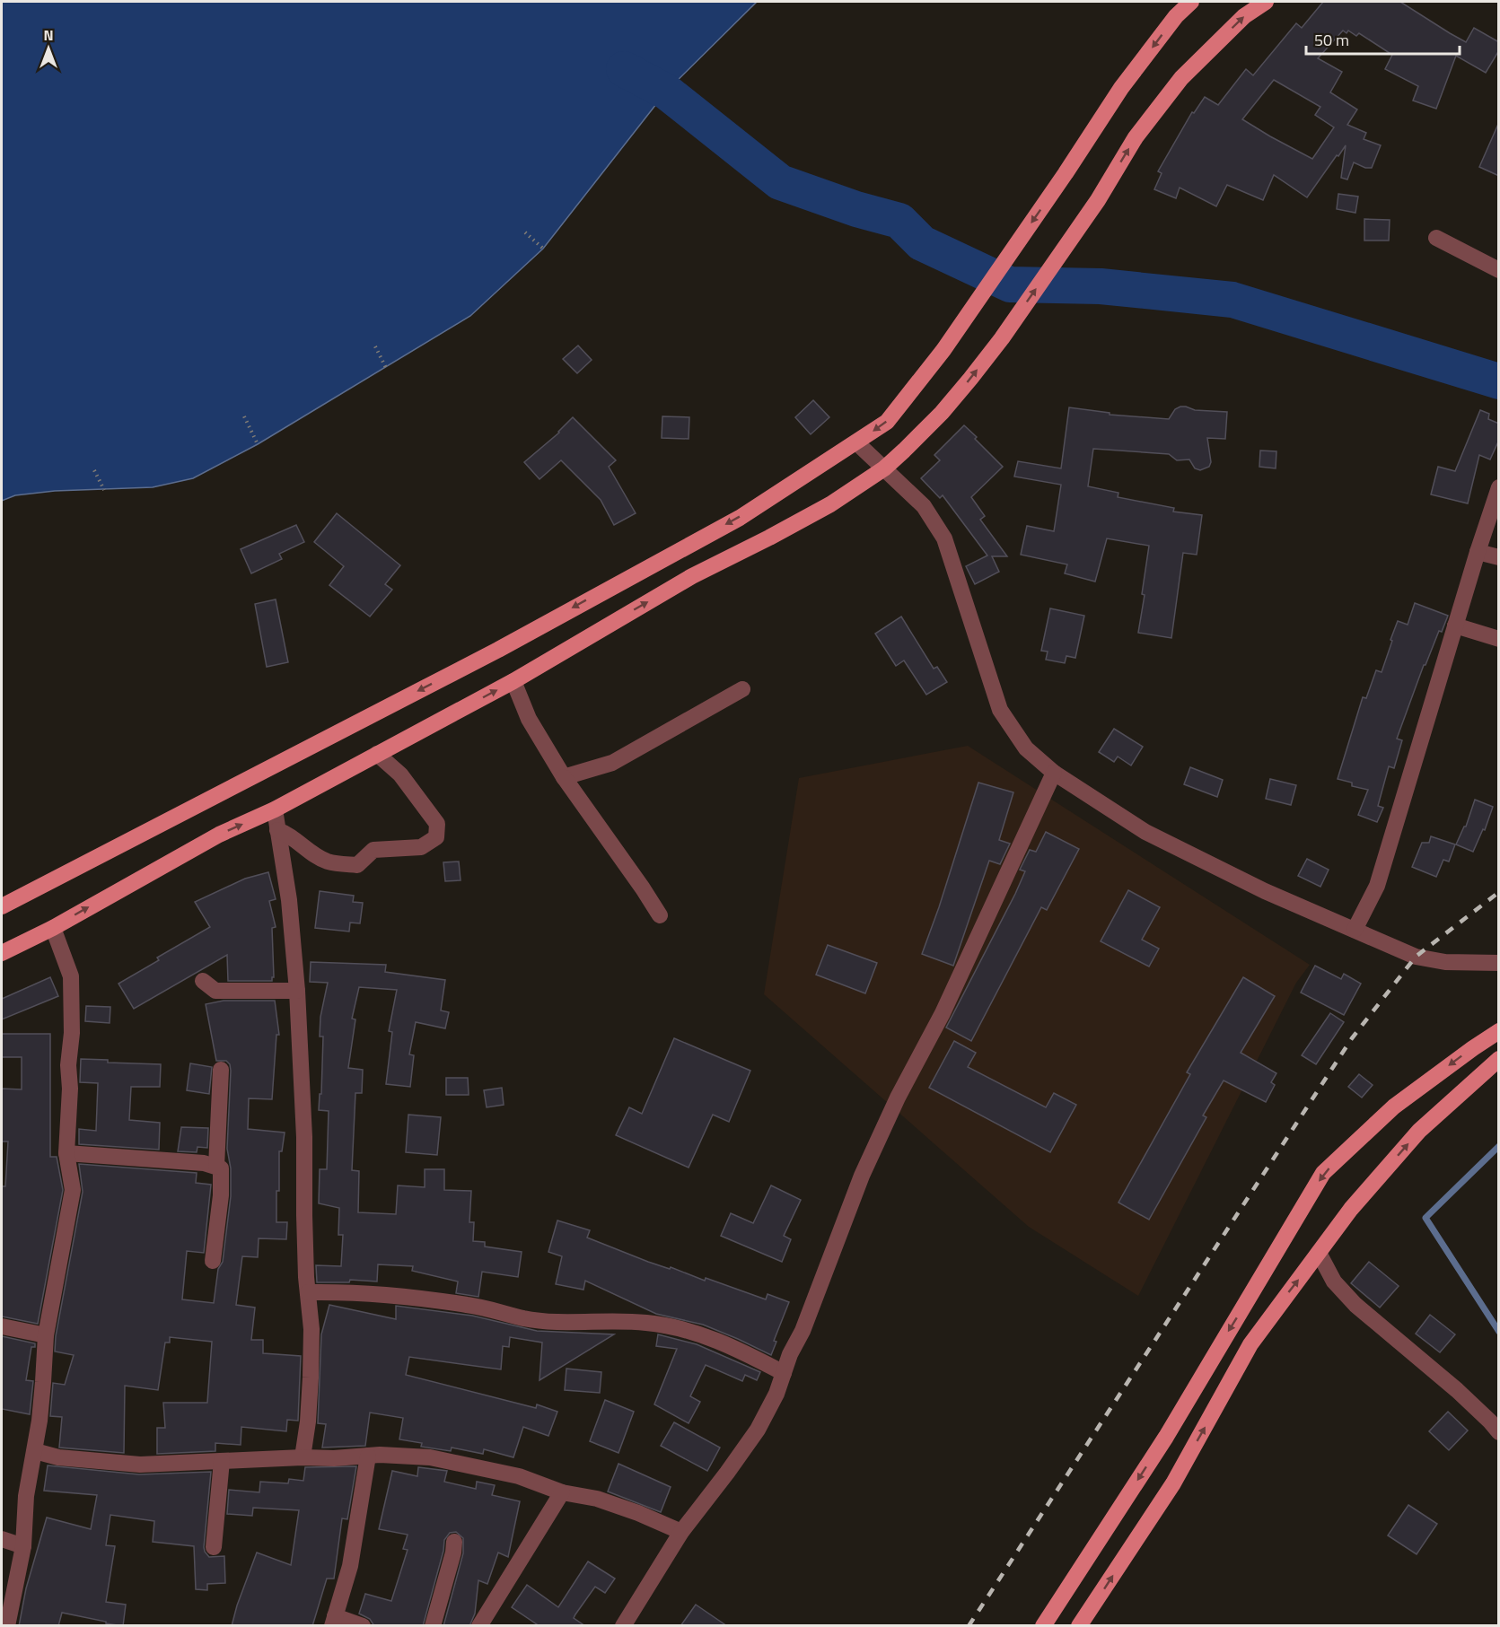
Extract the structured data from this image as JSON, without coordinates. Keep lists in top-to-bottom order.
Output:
{
  "scale_bar": "50 m",
  "north": "top"
}
